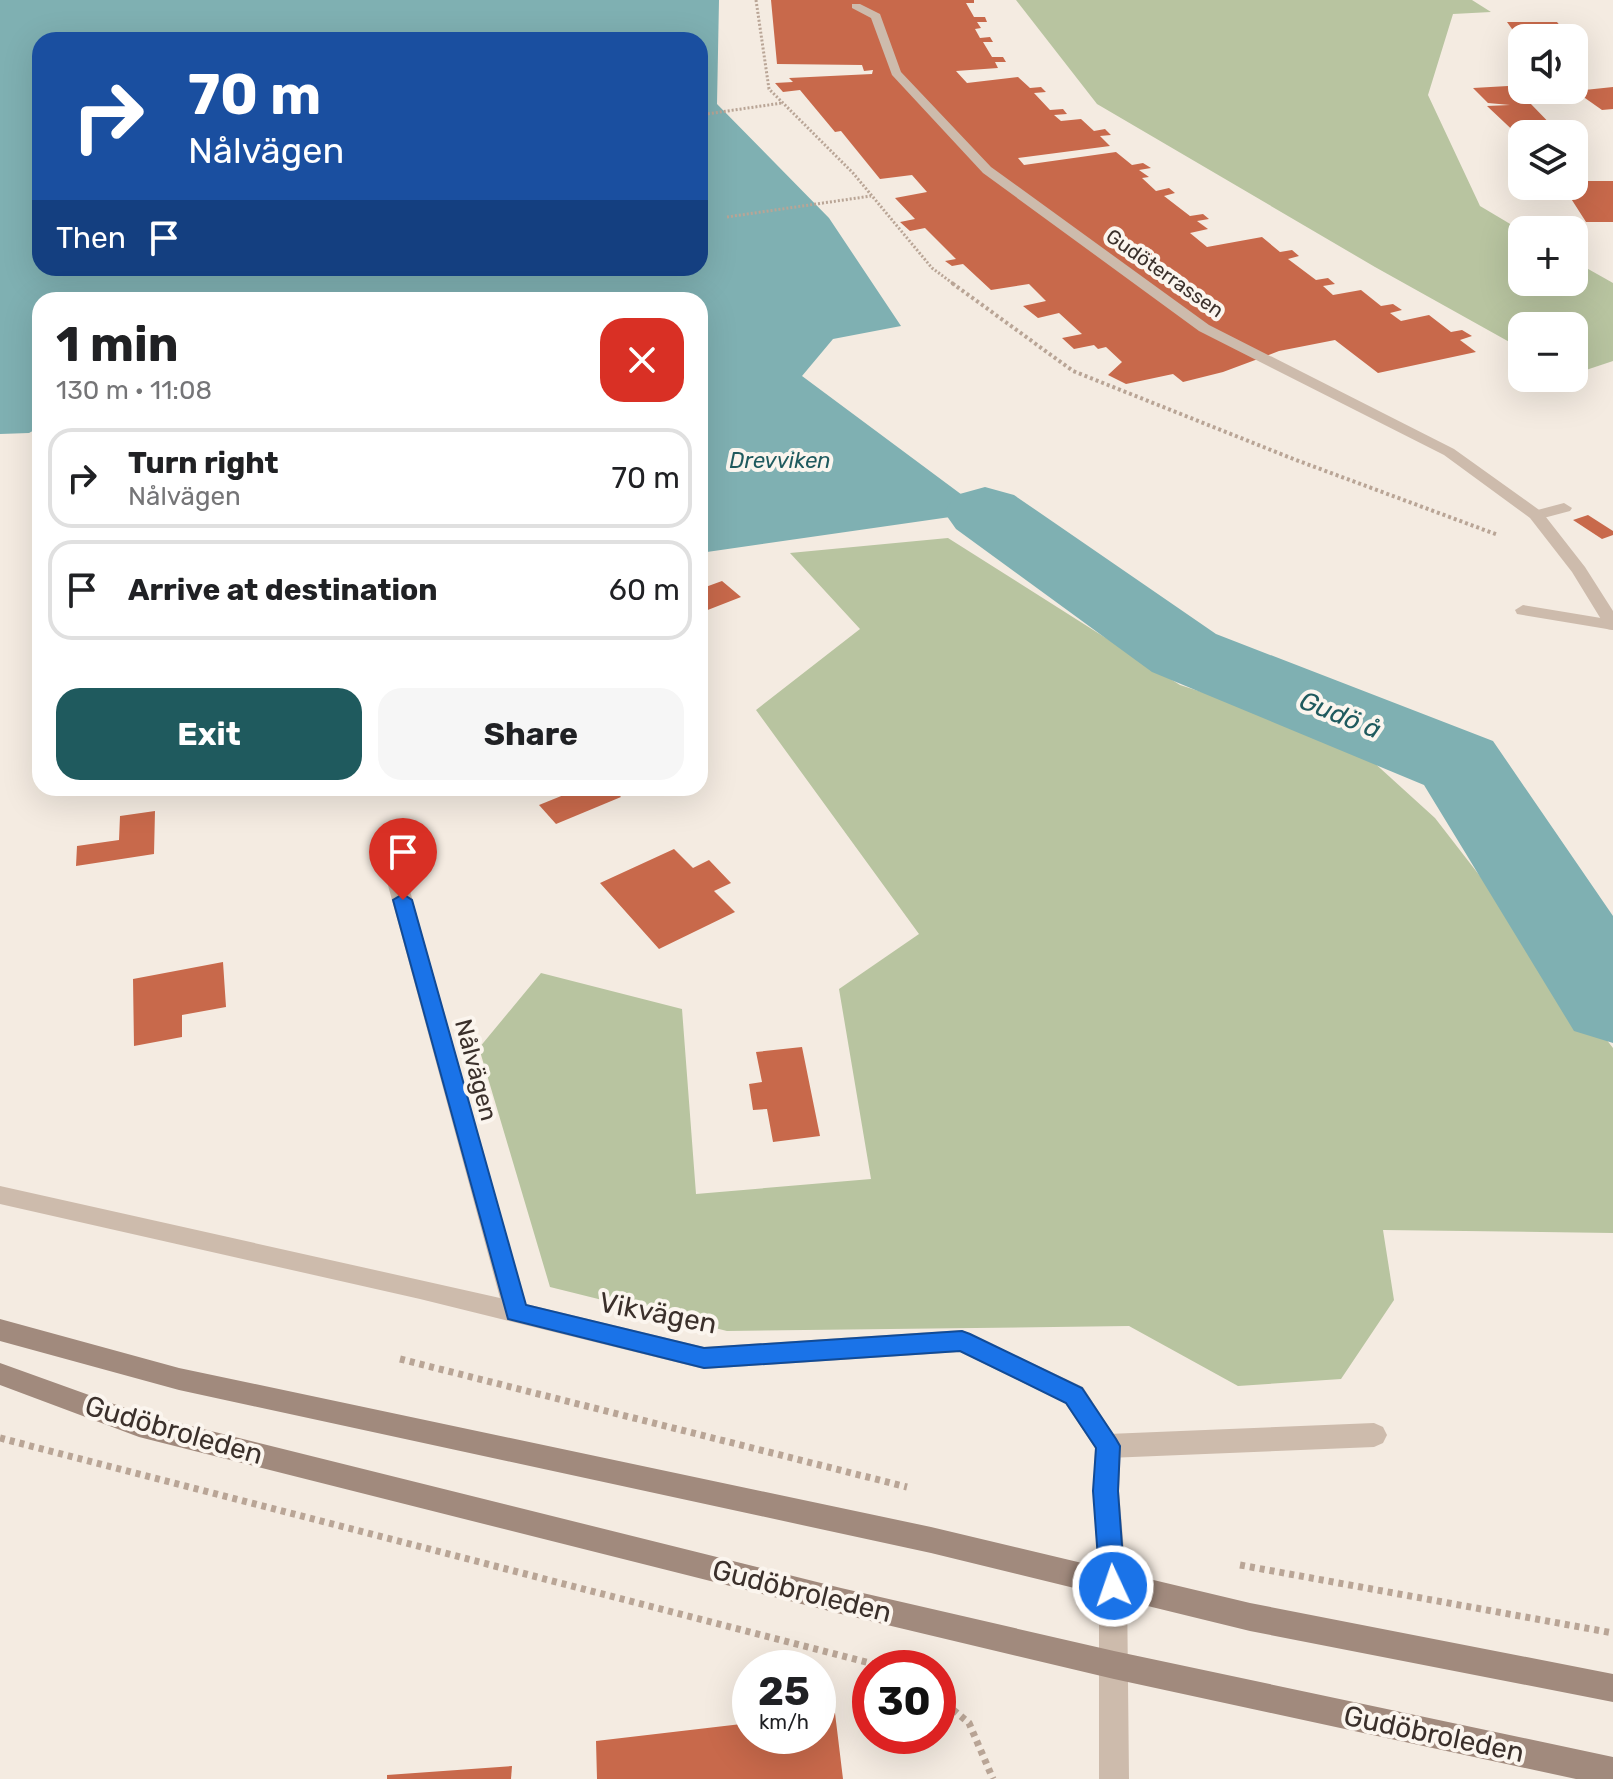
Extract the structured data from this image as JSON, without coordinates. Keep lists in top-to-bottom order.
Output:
{
  "streets": {
    "main road": ["Gudöbroleden"],
    "street": ["Gudöterrassen", "Nålvägen", "Vikvägen"]
  },
  "crossings": [
    ["Nålvägen", "Vikvägen"]
  ],
  "water": ["Drevviken", "Gudö å"],
  "page": {
    "map_buttons": ["+", "−"],
    "turn": ["70 m", "Nålvägen"],
    "then": "Then",
    "heading": ["1 min", "130 m · 11:08"],
    "list": [
      {
        "name": "Turn right",
        "note": "Nålvägen",
        "value": "70 m"
      },
      {
        "name": "Arrive at destination",
        "value": "60 m"
      }
    ],
    "buttons": ["Exit", "Share"],
    "speed": "25 km/h",
    "limit": "30"
  }
}
